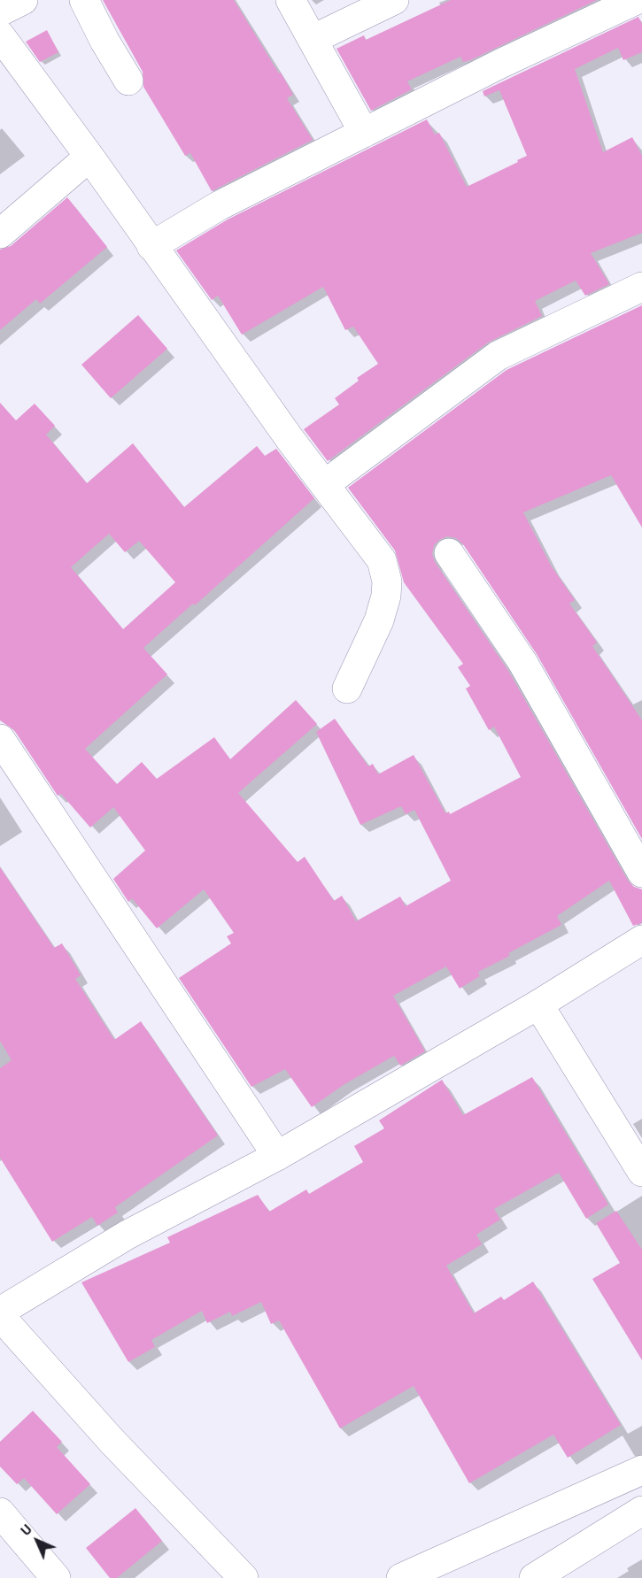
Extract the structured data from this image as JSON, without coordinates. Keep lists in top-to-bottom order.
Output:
{
  "north": "top left"
}
